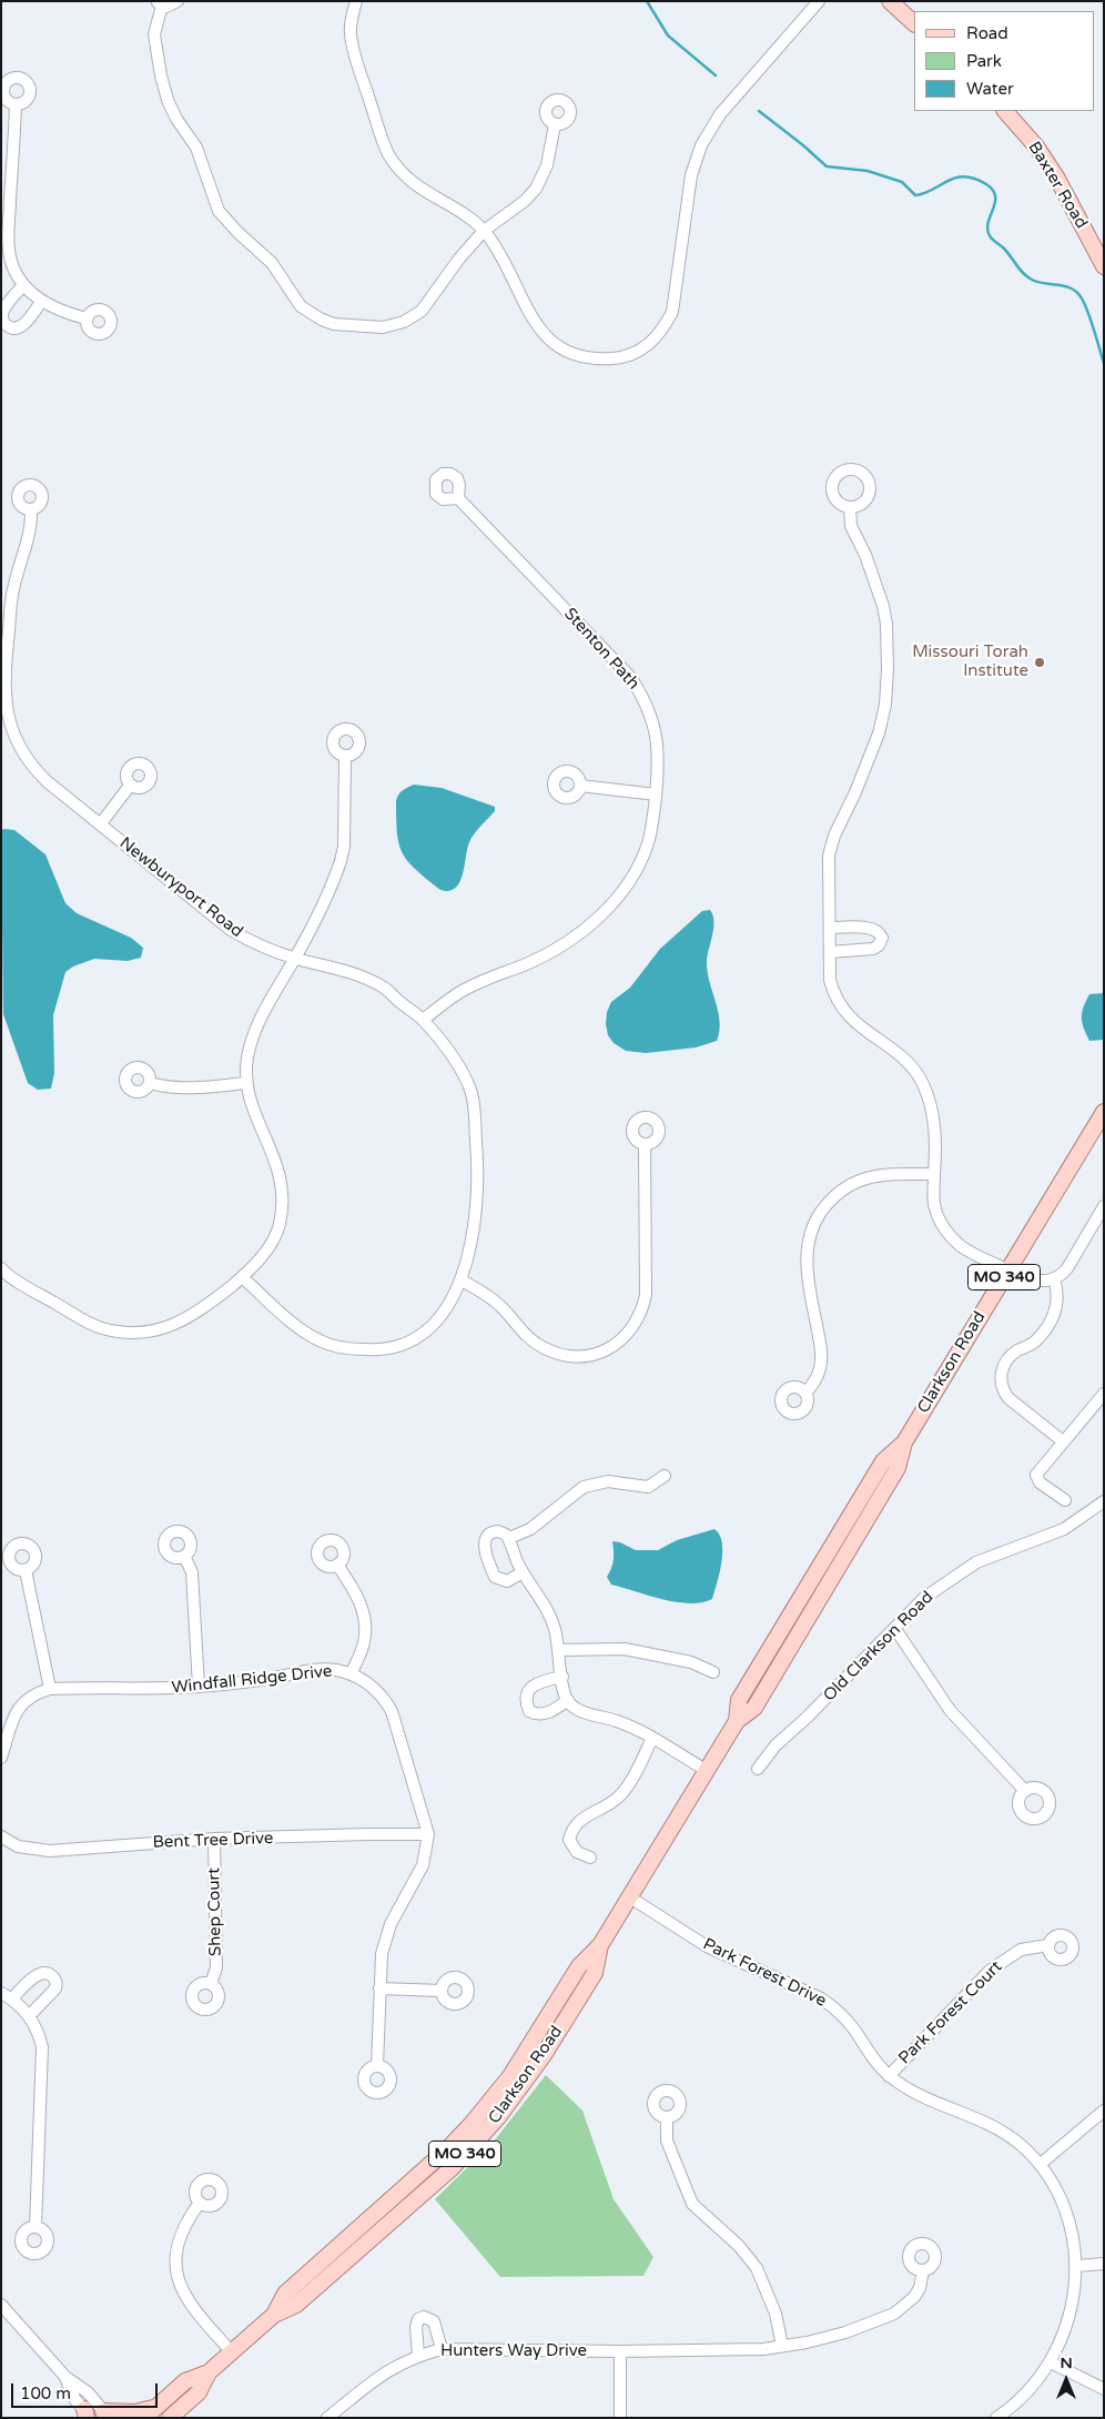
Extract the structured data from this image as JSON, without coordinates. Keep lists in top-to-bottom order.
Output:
{
  "streets": {
    "main road": ["Baxter Road", "MO 340", "Clarkson Road"],
    "street": [
      "Stenton Path",
      "Newburyport Road",
      "Old Clarkson Road",
      "Windfall Ridge Drive",
      "Bent Tree Drive",
      "Shep Court",
      "Park Forest Drive",
      "Park Forest Court",
      "Hunters Way Drive"
    ]
  },
  "crossings": [
    ["Stenton Path", "Newburyport Road"],
    ["Clarkson Road", "Park Forest Drive"],
    ["Windfall Ridge Drive", "Bent Tree Drive"],
    ["Bent Tree Drive", "Shep Court"],
    ["Park Forest Drive", "Park Forest Court"]
  ],
  "places": ["Missouri Torah Institute"],
  "legend": ["Road", "Park", "Water"],
  "scale_bar": "100 m",
  "north": "top"
}
